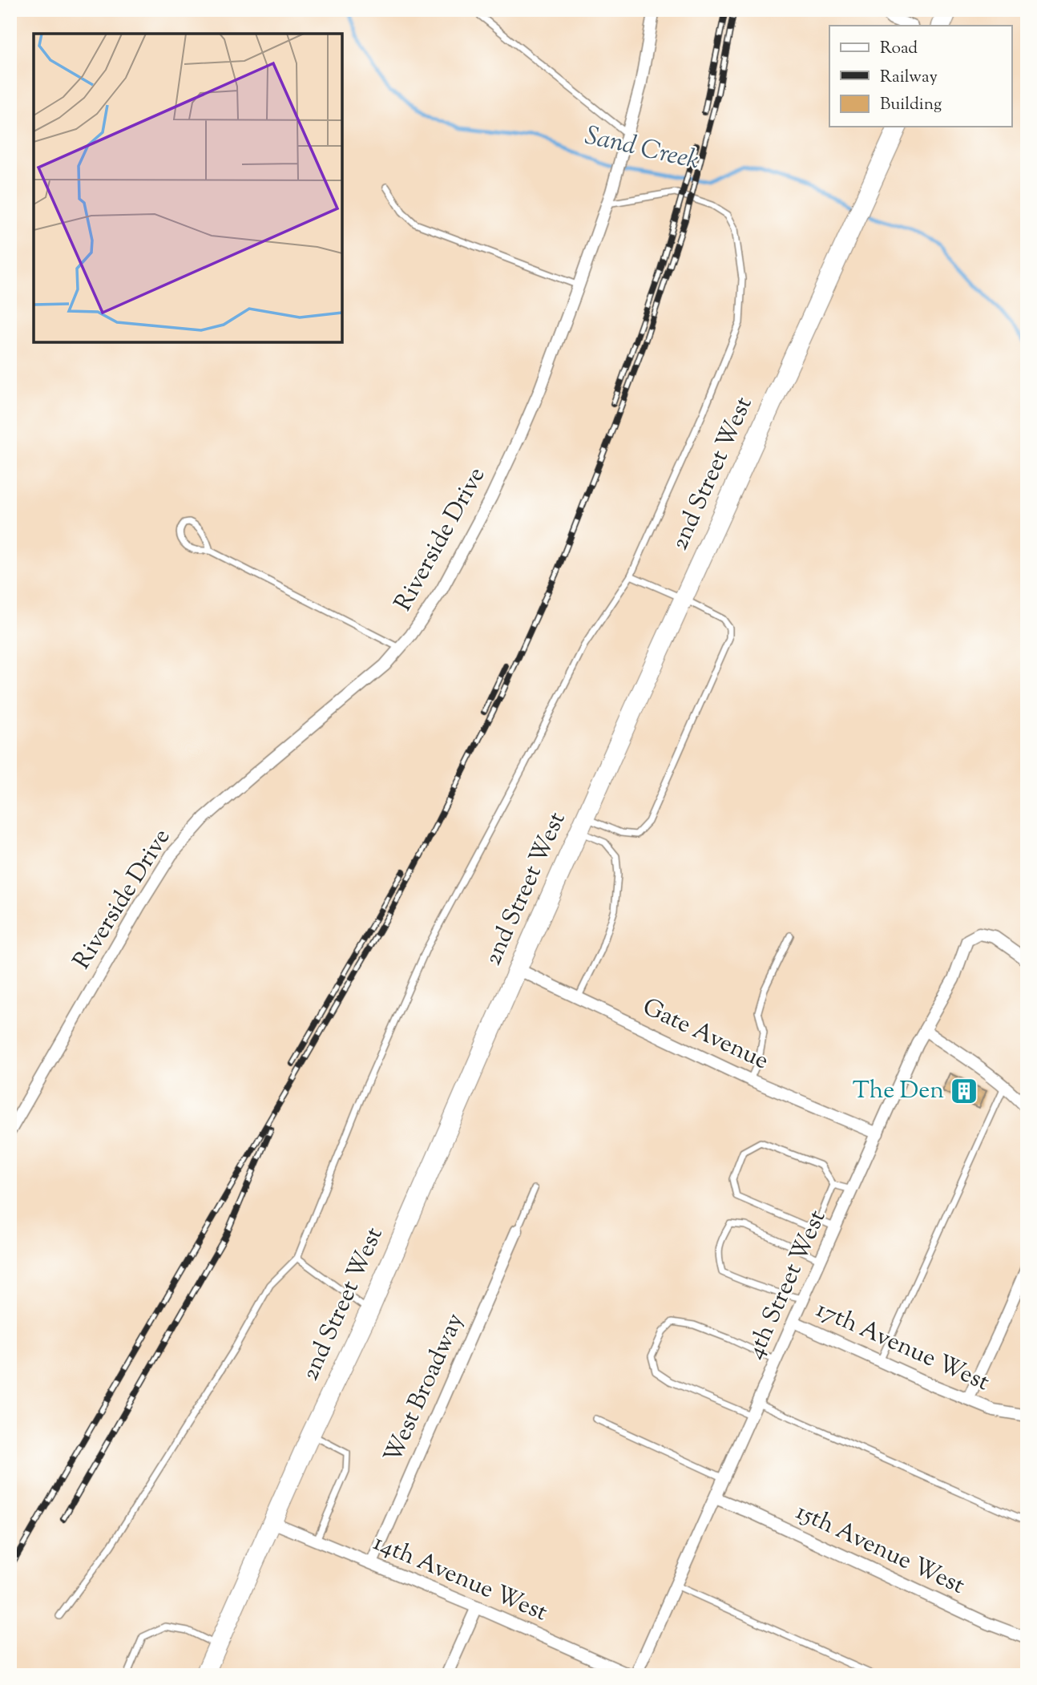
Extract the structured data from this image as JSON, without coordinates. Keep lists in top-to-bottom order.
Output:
{
  "streets": {
    "main road": ["2nd Street West"],
    "street": [
      "Riverside Drive",
      "Gate Avenue",
      "4th Street West",
      "17th Avenue West",
      "West Broadway",
      "15th Avenue West",
      "14th Avenue West"
    ]
  },
  "crossings": [
    ["2nd Street West", "Gate Avenue"],
    ["2nd Street West", "14th Avenue West"],
    ["Gate Avenue", "4th Street West"],
    ["4th Street West", "17th Avenue West"],
    ["4th Street West", "15th Avenue West"],
    ["West Broadway", "14th Avenue West"]
  ],
  "water": ["Sand Creek"],
  "places": {
    "building": ["The Den"]
  },
  "legend": ["Road", "Railway", "Building"]
}
